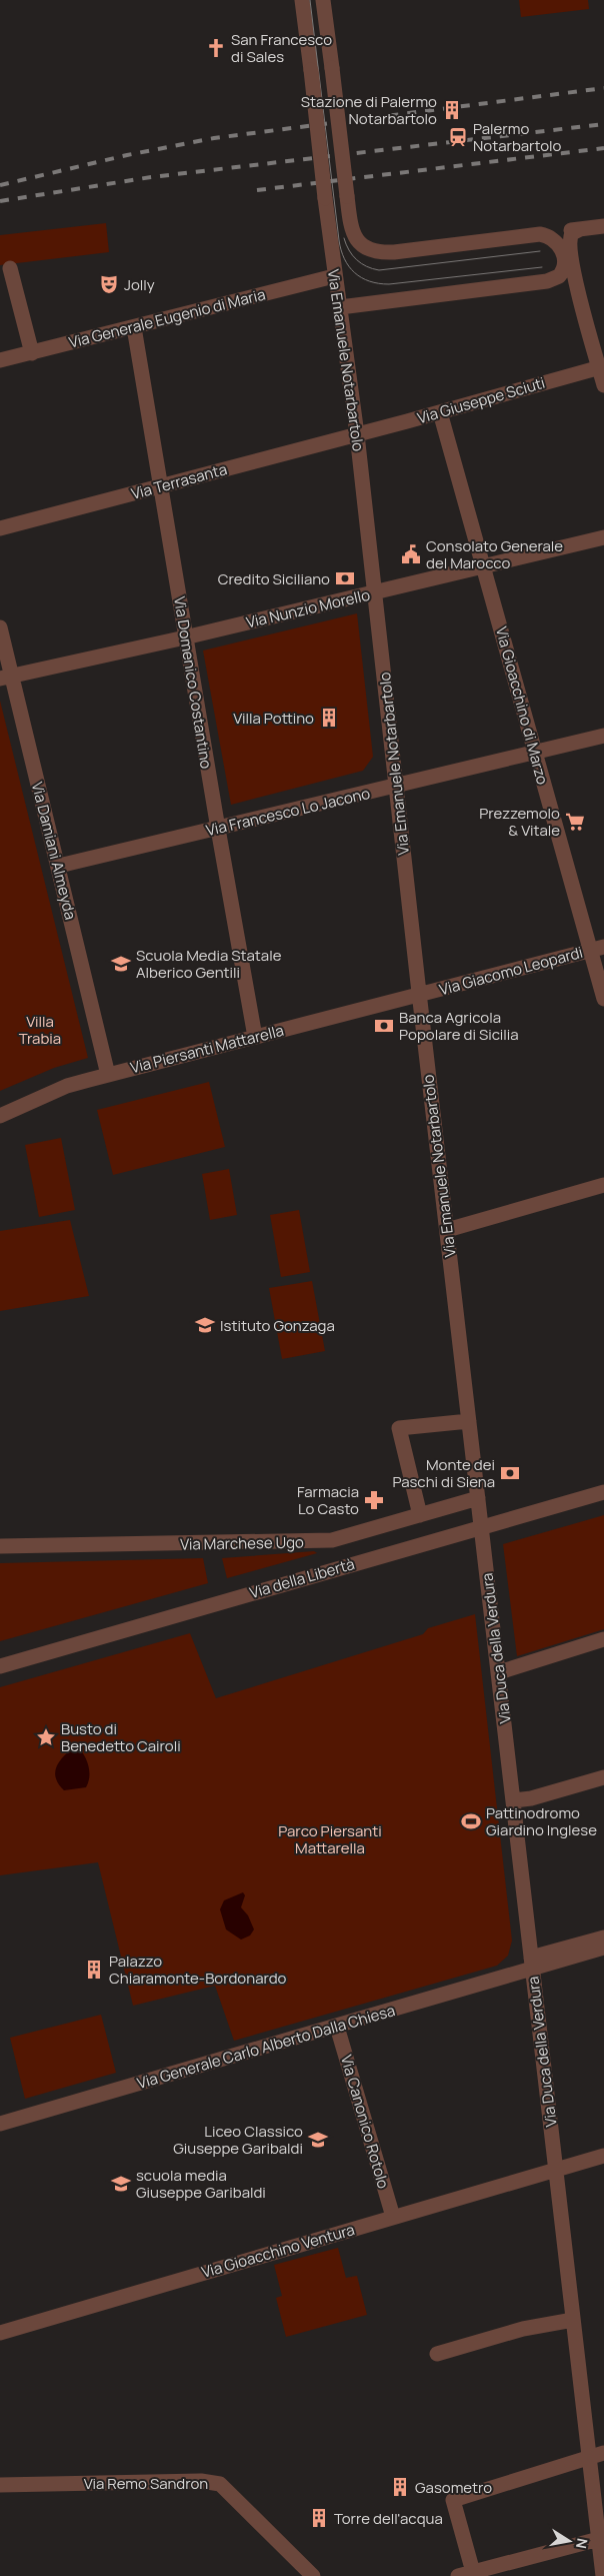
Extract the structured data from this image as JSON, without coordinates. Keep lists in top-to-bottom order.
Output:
{
  "streets": {
    "street": [
      "Via Generale Eugenio di Maria",
      "Via Emanuele Notarbartolo",
      "Via Giuseppe Sciuti",
      "Via Terrasanta",
      "Via Nunzio Morello",
      "Via Domenico Costantino",
      "Via Gioacchino di Marzo",
      "Via Francesco Lo Jacono",
      "Via Damiani Almeyda",
      "Via Giacomo Leopardi",
      "Via Piersanti Mattarella",
      "Via Marchese Ugo",
      "Via della Libertà",
      "Via Duca della Verdura",
      "Via Generale Carlo Alberto Dalla Chiesa",
      "Via Canonico Rotolo",
      "Via Gioacchino Ventura",
      "Via Remo Sandron"
    ]
  },
  "crossings": [
    ["Via Generale Eugenio di Maria", "Via Emanuele Notarbartolo"],
    ["Via Generale Eugenio di Maria", "Via Domenico Costantino"],
    ["Via Emanuele Notarbartolo", "Via Giuseppe Sciuti"],
    ["Via Emanuele Notarbartolo", "Via Terrasanta"],
    ["Via Emanuele Notarbartolo", "Via Nunzio Morello"],
    ["Via Emanuele Notarbartolo", "Via Francesco Lo Jacono"],
    ["Via Emanuele Notarbartolo", "Via Giacomo Leopardi"],
    ["Via Emanuele Notarbartolo", "Via Piersanti Mattarella"],
    ["Via Emanuele Notarbartolo", "Via Marchese Ugo"],
    ["Via Emanuele Notarbartolo", "Via della Libertà"],
    ["Via Emanuele Notarbartolo", "Via Duca della Verdura"],
    ["Via Giuseppe Sciuti", "Via Terrasanta"],
    ["Via Giuseppe Sciuti", "Via Gioacchino di Marzo"],
    ["Via Terrasanta", "Via Domenico Costantino"],
    ["Via Nunzio Morello", "Via Domenico Costantino"],
    ["Via Nunzio Morello", "Via Gioacchino di Marzo"],
    ["Via Nunzio Morello", "Via Damiani Almeyda"],
    ["Via Domenico Costantino", "Via Francesco Lo Jacono"],
    ["Via Domenico Costantino", "Via Piersanti Mattarella"],
    ["Via Gioacchino di Marzo", "Via Francesco Lo Jacono"],
    ["Via Gioacchino di Marzo", "Via Giacomo Leopardi"],
    ["Via Francesco Lo Jacono", "Via Damiani Almeyda"],
    ["Via Damiani Almeyda", "Via Piersanti Mattarella"],
    ["Via Giacomo Leopardi", "Via Piersanti Mattarella"],
    ["Via della Libertà", "Via Duca della Verdura"],
    ["Via Duca della Verdura", "Via Generale Carlo Alberto Dalla Chiesa"],
    ["Via Duca della Verdura", "Via Gioacchino Ventura"],
    ["Via Generale Carlo Alberto Dalla Chiesa", "Via Canonico Rotolo"],
    ["Via Canonico Rotolo", "Via Gioacchino Ventura"]
  ],
  "parks": ["Villa Trabia", "Parco Piersanti Mattarella"],
  "places": {
    "church": ["San Francesco di Sales"],
    "building": [
      "Stazione di Palermo Notarbartolo",
      "Villa Pottino",
      "Palazzo Chiaramonte-Bordonardo",
      "Gasometro",
      "Torre dell'acqua"
    ],
    "station": ["Palermo Notarbartolo"],
    "theatre": ["Jolly"],
    "public building": ["Consolato Generale del Marocco"],
    "bank": ["Credito Siciliano", "Banca Agricola Popolare di Sicilia", "Monte dei Paschi di Siena"],
    "supermarket": ["Prezzemolo & Vitale"],
    "school or university": [
      "Scuola Media Statale Alberico Gentili",
      "Istituto Gonzaga",
      "Liceo Classico Giuseppe Garibaldi",
      "scuola media Giuseppe Garibaldi"
    ],
    "pharmacy": ["Farmacia Lo Casto"],
    "place": ["Busto di Benedetto Cairoli"],
    "sports": ["Pattinodromo Giardino Inglese"]
  },
  "north": "right"
}
